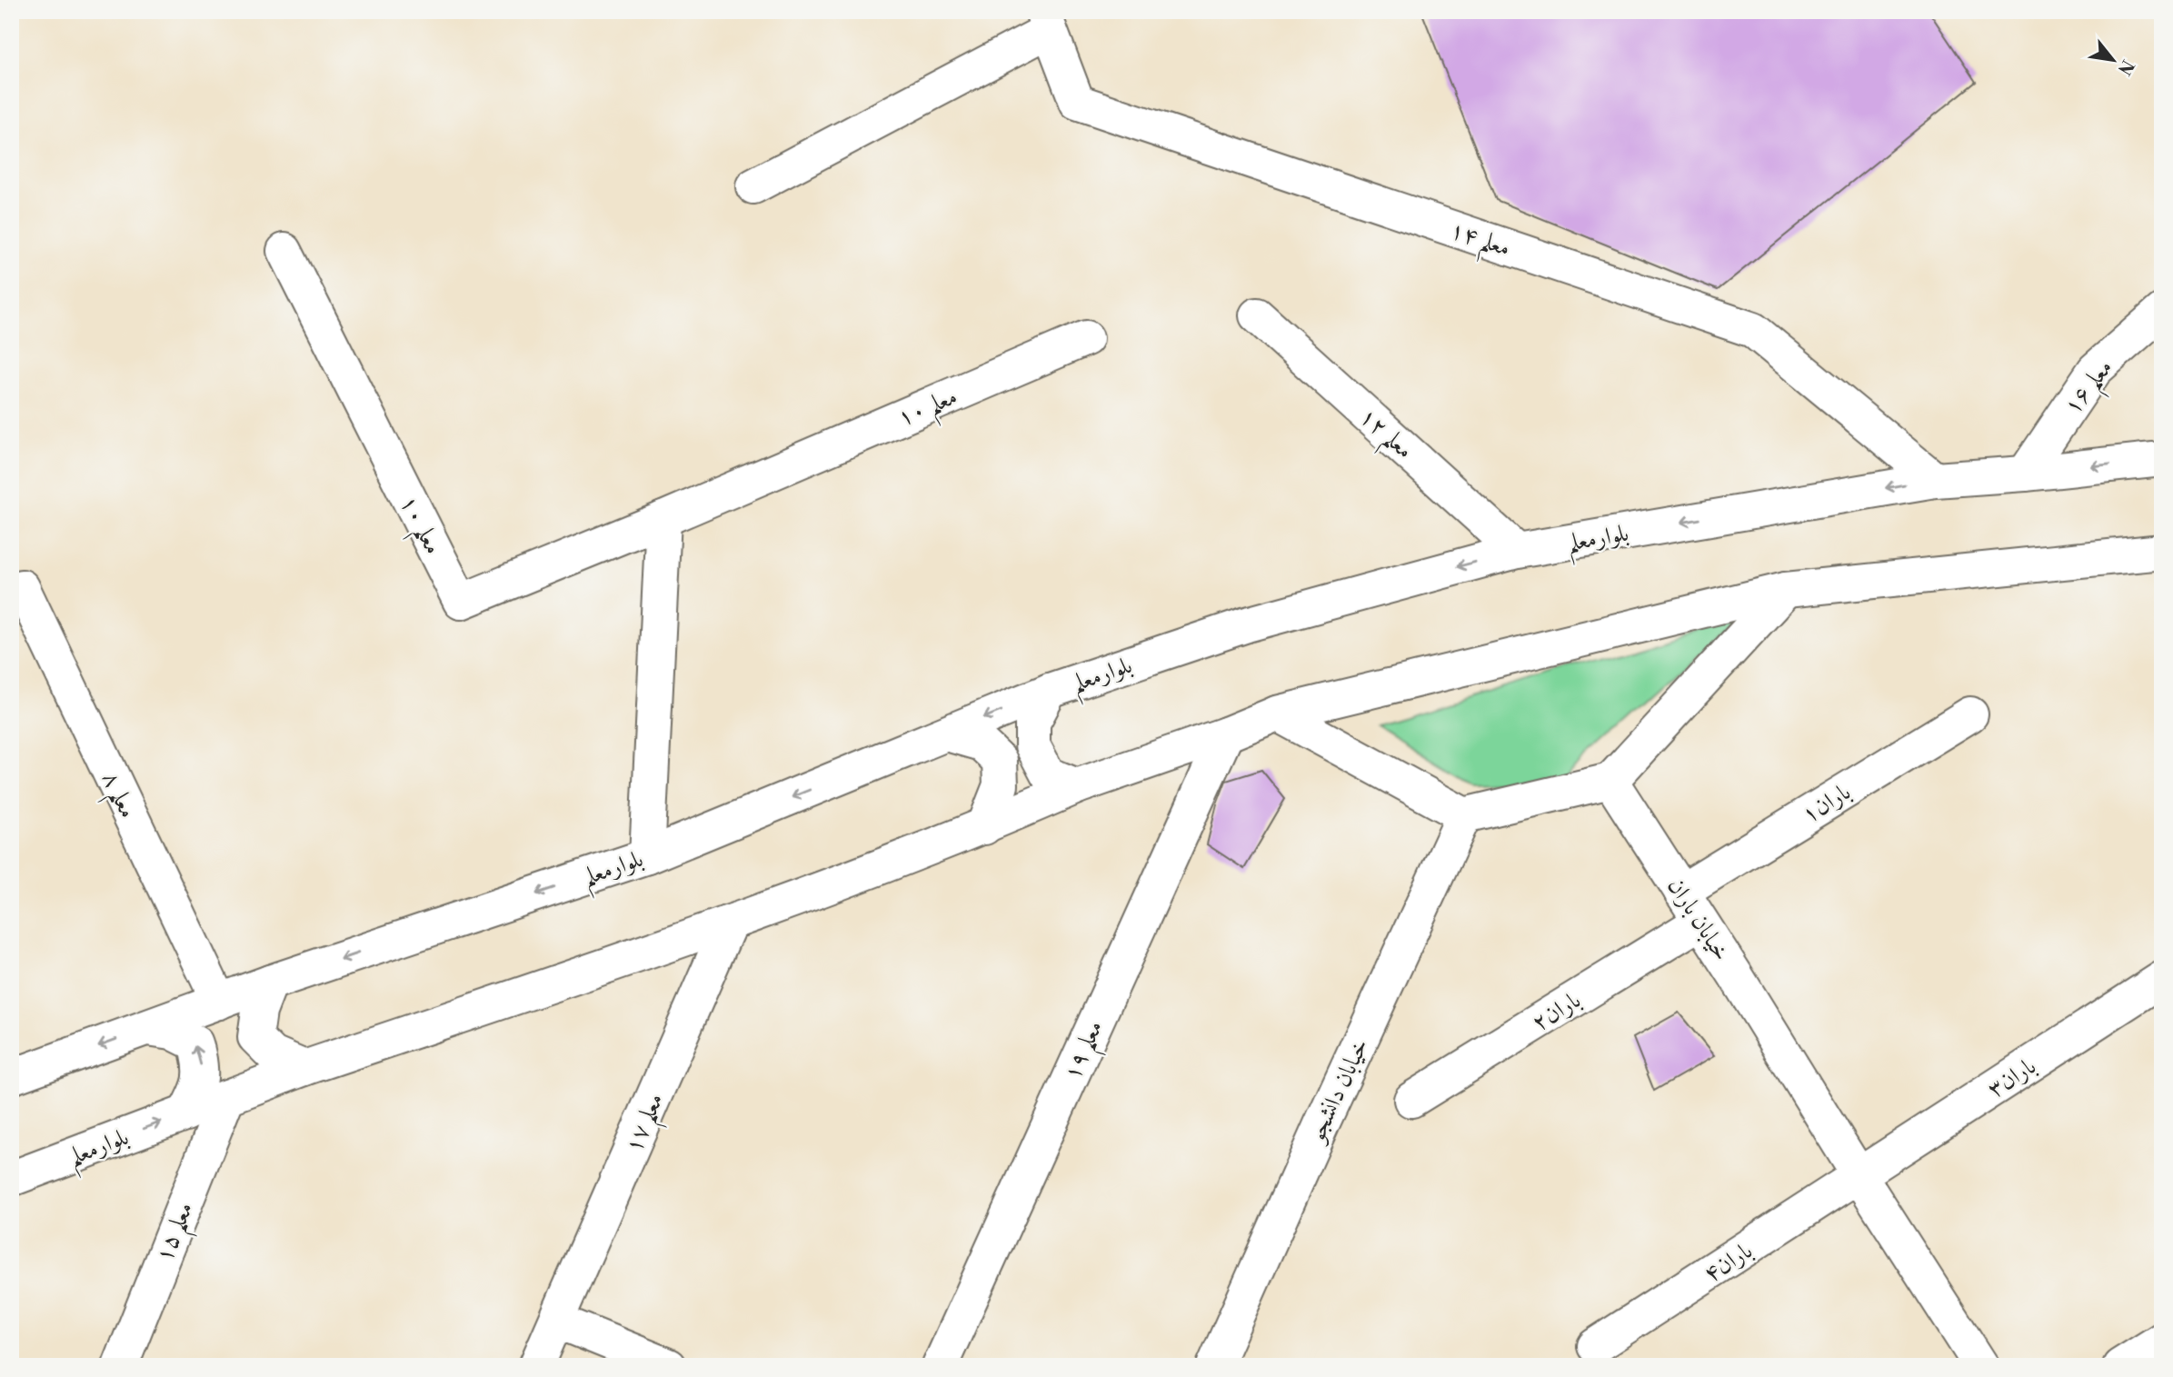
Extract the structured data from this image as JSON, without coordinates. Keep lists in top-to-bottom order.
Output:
{
  "streets": {
    "street": [
      "معلم ۱۴",
      "معلم ۱۶",
      "معلم ۱۰",
      "معلم ۱۲",
      "بلوارمعلم",
      "معلم ۸",
      "باران۱",
      "خیابان باران",
      "باران۲",
      "معلم ۱۹",
      "باران۳",
      "خیابان دانشجو",
      "معلم ۱۷",
      "معلم ۱۵",
      "باران۴"
    ]
  },
  "crossings": [
    ["معلم ۱۴", "بلوارمعلم"],
    ["معلم ۱۶", "بلوارمعلم"],
    ["معلم ۱۲", "بلوارمعلم"],
    ["بلوارمعلم", "معلم ۸"],
    ["بلوارمعلم", "معلم ۱۹"],
    ["بلوارمعلم", "معلم ۱۷"],
    ["بلوارمعلم", "معلم ۱۵"],
    ["باران۱", "خیابان باران"],
    ["خیابان باران", "باران۲"],
    ["خیابان باران", "باران۳"],
    ["خیابان باران", "باران۴"],
    ["باران۳", "باران۴"]
  ],
  "north": "bottom right"
}
